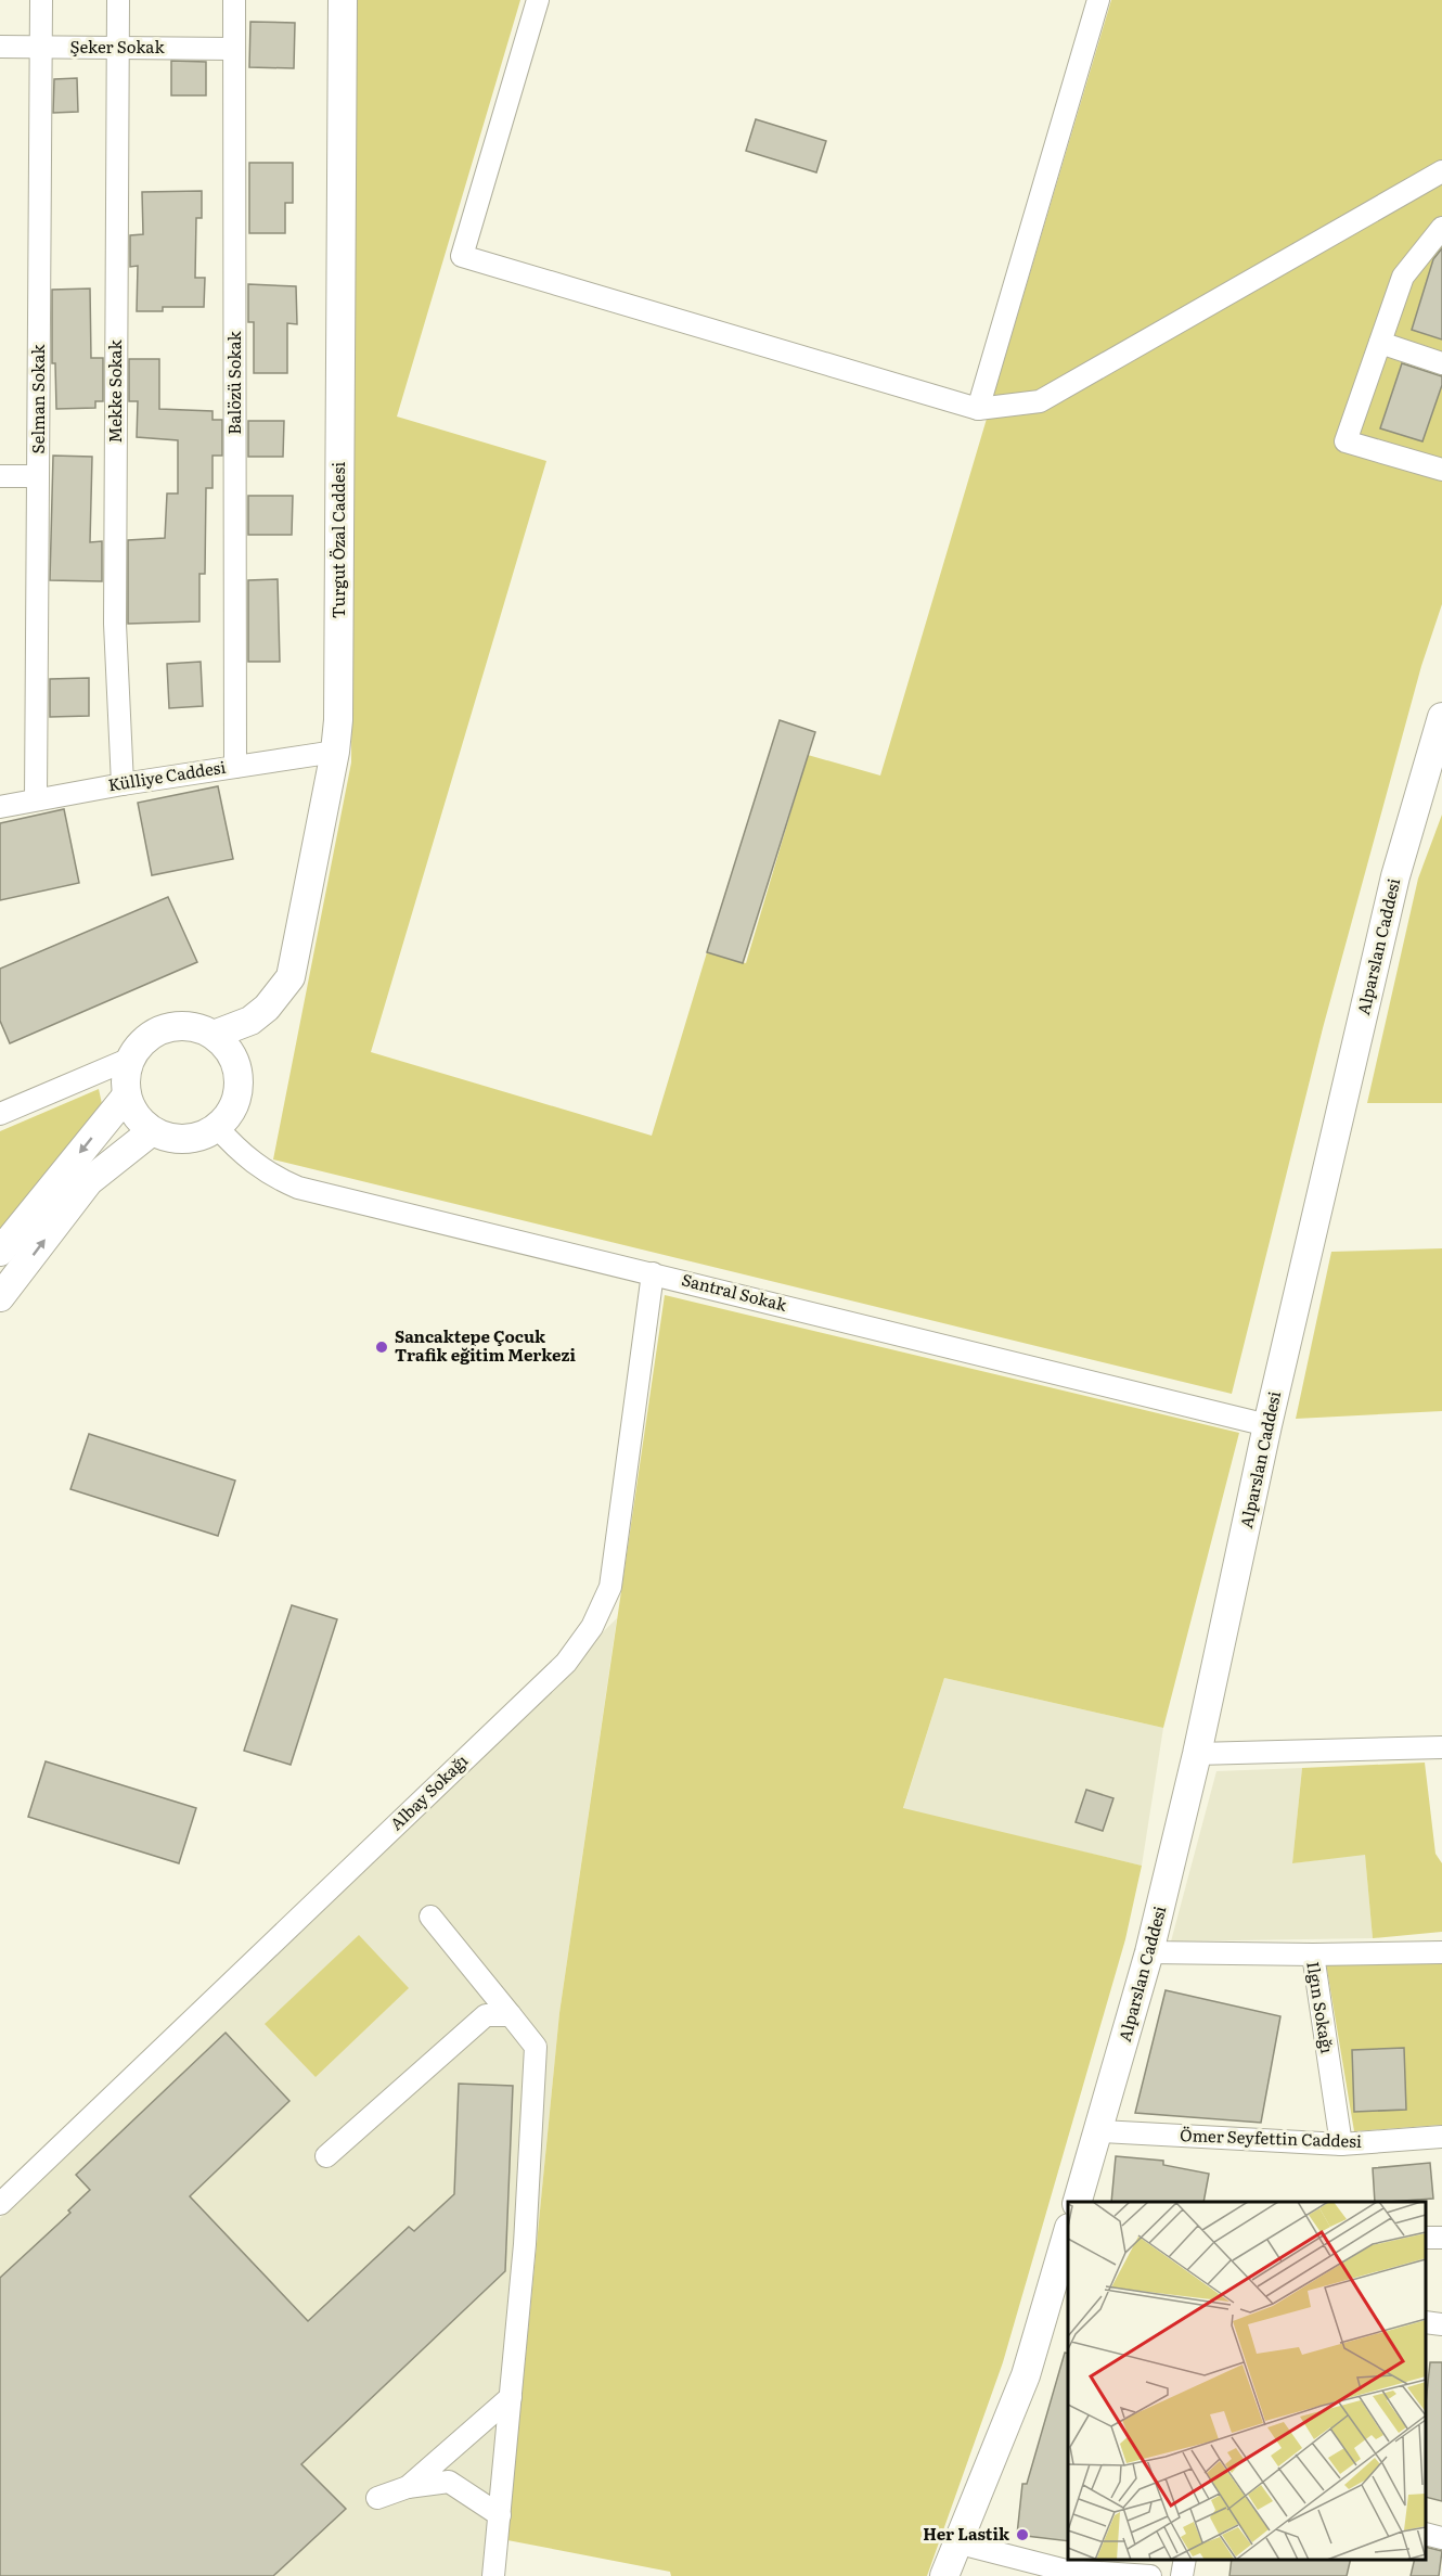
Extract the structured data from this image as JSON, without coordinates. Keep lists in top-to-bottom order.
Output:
{
  "streets": {
    "street": [
      "Şeker Sokak",
      "Balözü Sokak",
      "Mekke Sokak",
      "Selman Sokak",
      "Turgut Özal Caddesi",
      "Külliye Caddesi",
      "Alparslan Caddesi",
      "Santral Sokak",
      "Albay Sokağı",
      "Ilgın Sokağı",
      "Ömer Seyfettin Caddesi"
    ]
  },
  "crossings": [
    ["Şeker Sokak", "Balözü Sokak"],
    ["Şeker Sokak", "Mekke Sokak"],
    ["Şeker Sokak", "Selman Sokak"],
    ["Balözü Sokak", "Külliye Caddesi"],
    ["Mekke Sokak", "Külliye Caddesi"],
    ["Selman Sokak", "Külliye Caddesi"],
    ["Turgut Özal Caddesi", "Külliye Caddesi"],
    ["Turgut Özal Caddesi", "Santral Sokak"],
    ["Alparslan Caddesi", "Santral Sokak"],
    ["Alparslan Caddesi", "Ilgın Sokağı"],
    ["Alparslan Caddesi", "Ömer Seyfettin Caddesi"],
    ["Santral Sokak", "Albay Sokağı"],
    ["Ilgın Sokağı", "Ömer Seyfettin Caddesi"]
  ],
  "places": ["Sancaktepe Çocuk Trafik eğitim Merkezi", "Her Lastik"]
}
